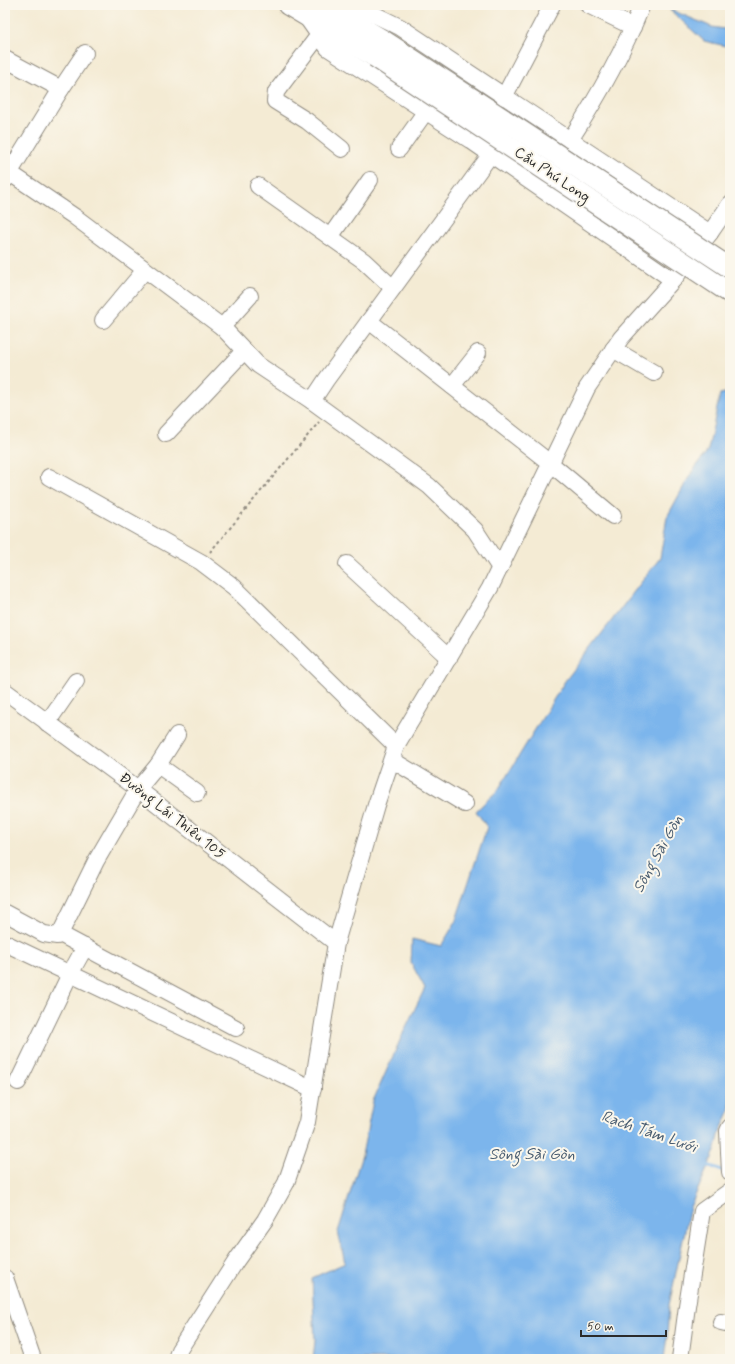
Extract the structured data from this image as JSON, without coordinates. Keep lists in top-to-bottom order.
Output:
{
  "streets": {
    "main road": ["Cầu Phú Long"],
    "street": ["Đường Lái Thiêu 105"]
  },
  "water": ["Sông Sài Gòn", "Rạch Tám Lưới"],
  "scale_bar": "50 m"
}
